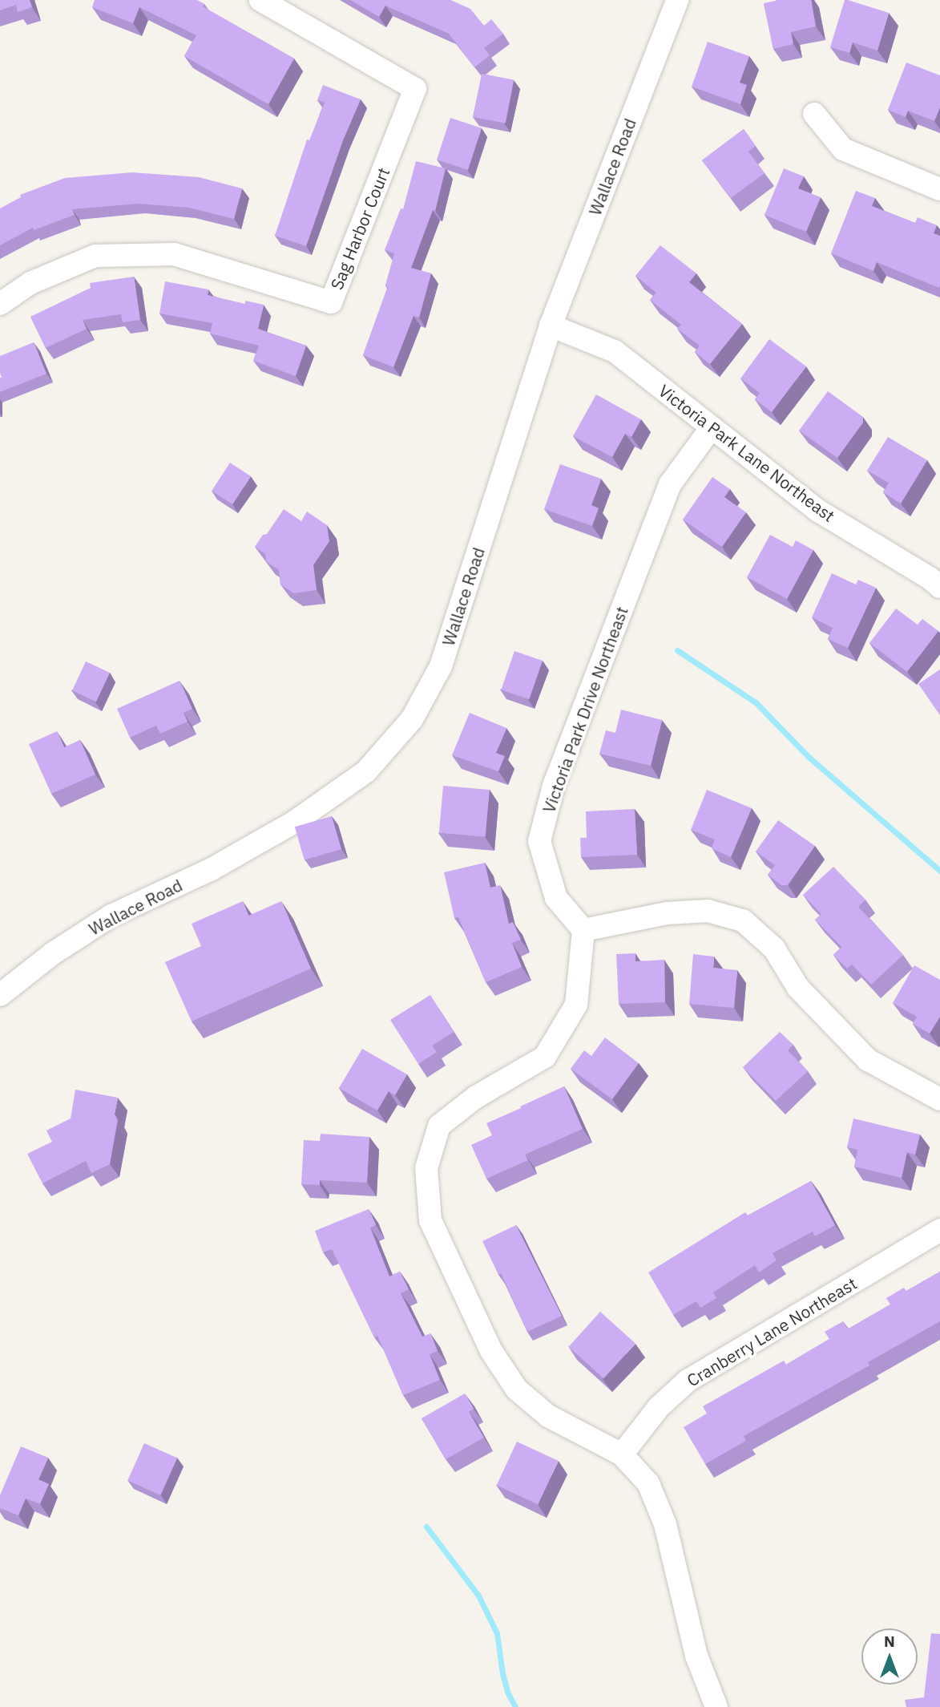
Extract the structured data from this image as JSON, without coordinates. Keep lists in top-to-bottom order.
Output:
{
  "streets": {
    "street": [
      "Wallace Road",
      "Sag Harbor Court",
      "Victoria Park Lane Northeast",
      "Victoria Park Drive Northeast",
      "Cranberry Lane Northeast"
    ]
  },
  "crossings": [
    ["Wallace Road", "Victoria Park Lane Northeast"],
    ["Victoria Park Lane Northeast", "Victoria Park Drive Northeast"]
  ],
  "north": "top"
}
